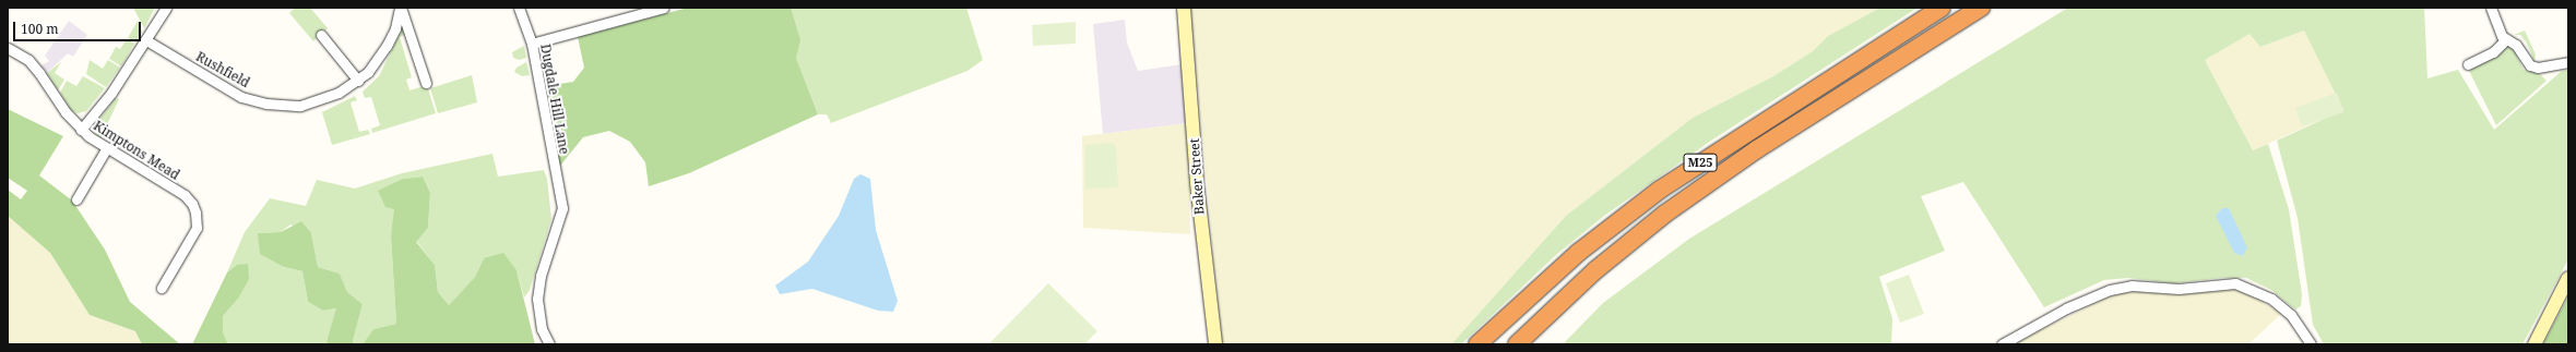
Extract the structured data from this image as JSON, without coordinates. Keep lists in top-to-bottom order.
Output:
{
  "streets": {
    "highway": ["M25"],
    "street": [
      "Rushfield",
      "Dugdale Hill Lane",
      "Kimptons Mead",
      "Baker Street"
    ]
  },
  "scale_bar": "100 m"
}
